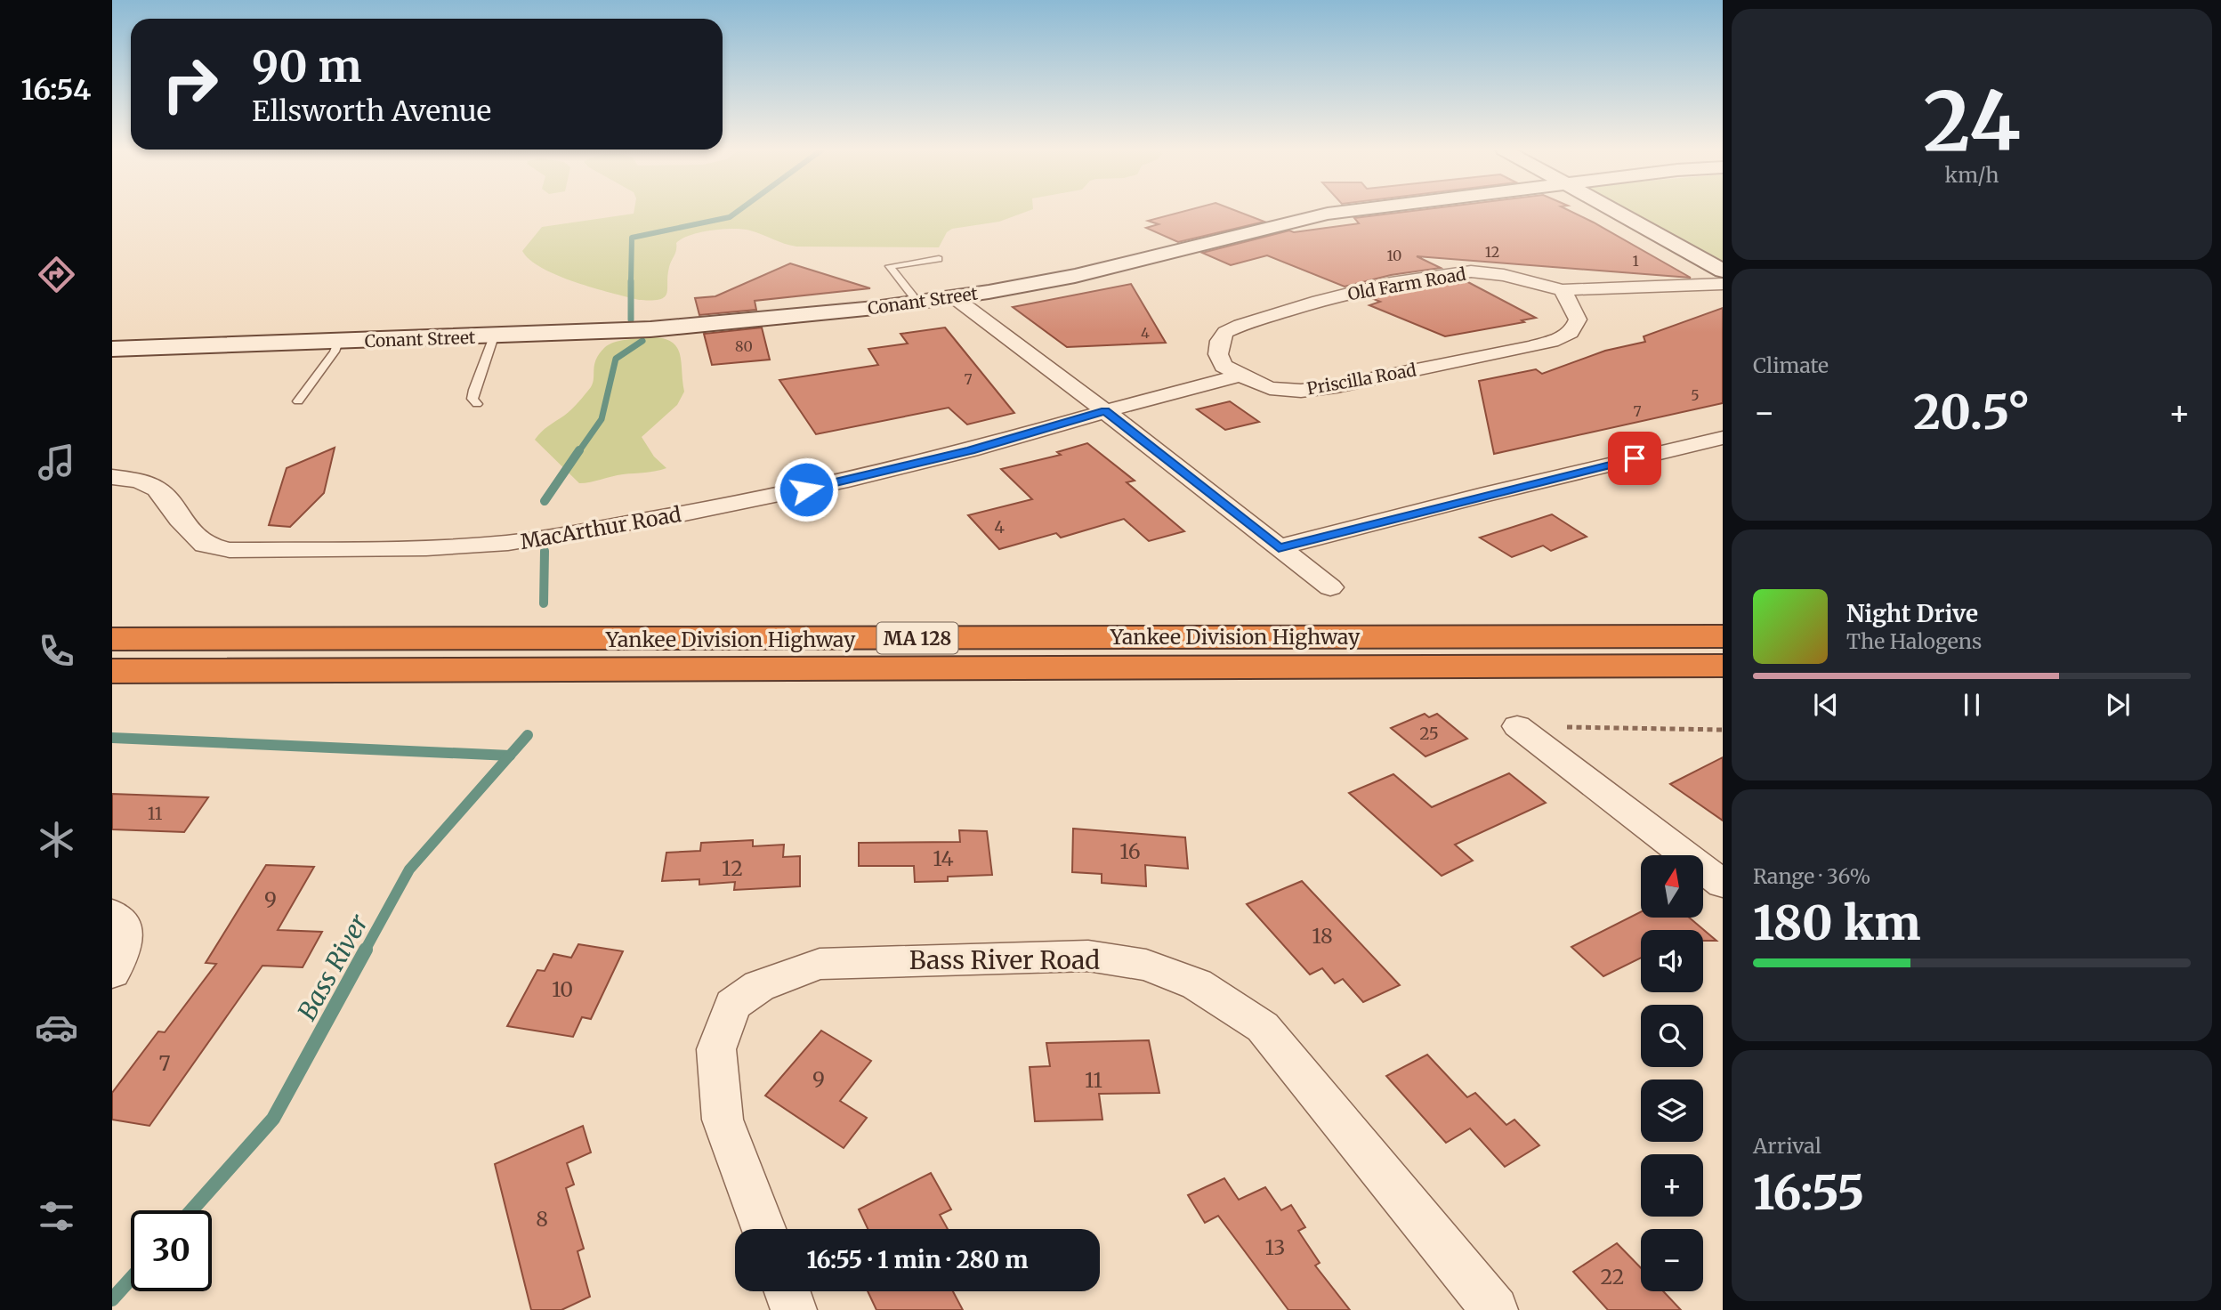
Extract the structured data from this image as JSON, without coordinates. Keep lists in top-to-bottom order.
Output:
{
  "streets": {
    "highway": ["Yankee Division Highway", "MA 128"],
    "main road": ["Conant Street"],
    "street": [
      "Old Farm Road",
      "Priscilla Road",
      "MacArthur Road",
      "Bass River Road"
    ]
  },
  "crossings": [
    ["Old Farm Road", "Priscilla Road"]
  ],
  "water": ["Bass River"],
  "house_numbers": [
    "12",
    "10",
    "1",
    "4",
    "80",
    "7",
    "5",
    "7",
    "4",
    "25",
    "11",
    "16",
    "14",
    "12",
    "9",
    "18",
    "10",
    "7",
    "9",
    "11",
    "8",
    "13",
    "22"
  ],
  "north": "top",
  "page": {
    "tabs": "16:54",
    "tile": [
      ["24", "km/h"],
      "Climate",
      ["Range · 36%", "180 km"],
      ["Arrival", "16:55"]
    ],
    "turn": ["90 m", "Ellsworth Avenue"],
    "heat": ["−", "20.5°", "+"],
    "song": ["Night Drive", "The Halogens"],
    "map_buttons": ["+", "−"],
    "limit": "30",
    "trip": "16:55 · 1 min · 280 m"
  }
}
